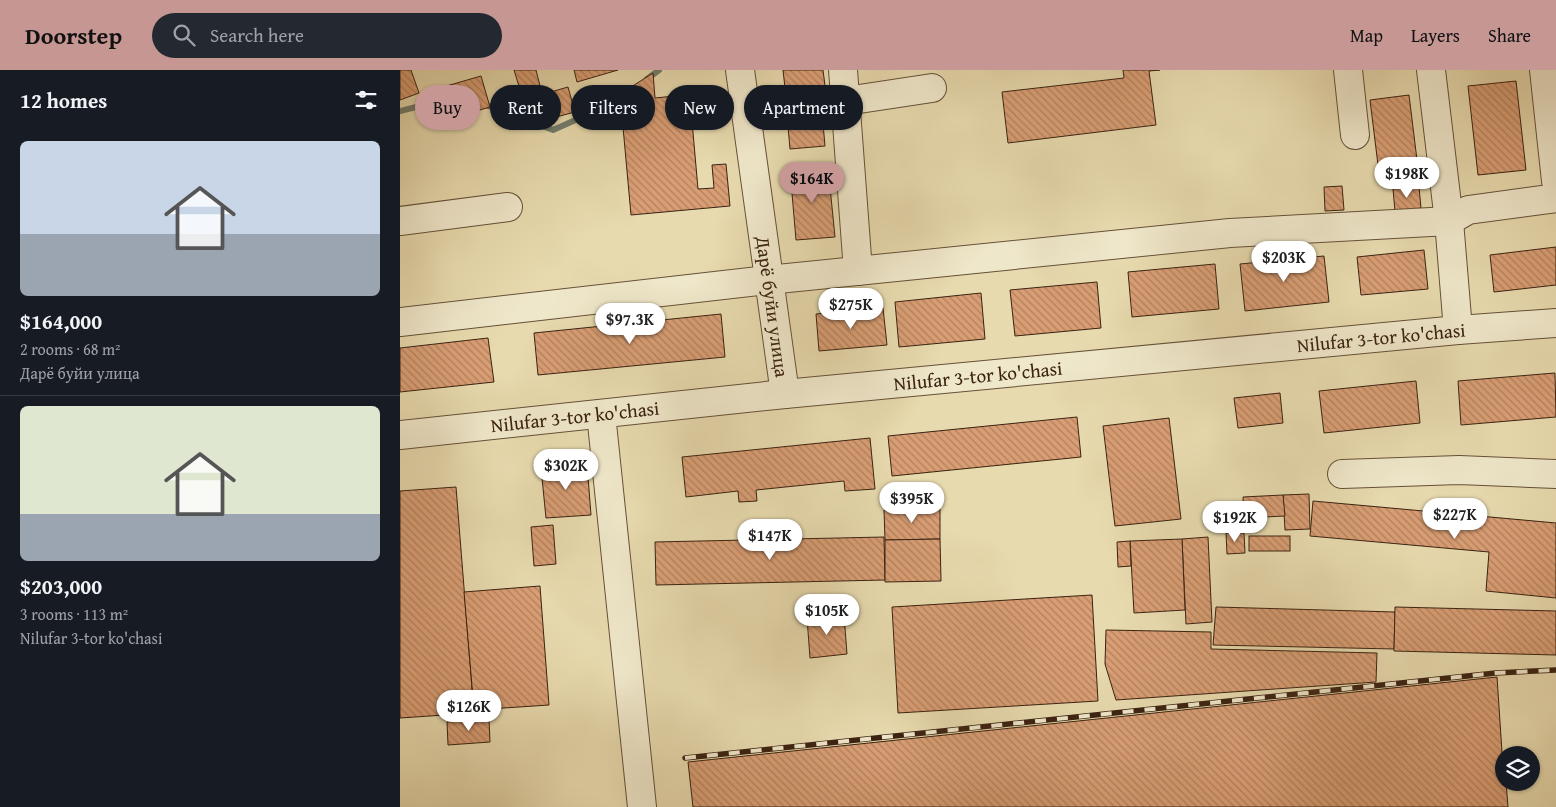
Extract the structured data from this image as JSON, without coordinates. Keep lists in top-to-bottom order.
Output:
{
  "streets": {
    "street": ["Дарё буйи улица", "Nilufar 3-tor ko'chasi"]
  },
  "crossings": [
    ["Дарё буйи улица", "Nilufar 3-tor ko'chasi"]
  ],
  "page": {
    "header": "Doorstep",
    "search": "Search here",
    "nav": ["Map", "Layers", "Share"],
    "heading": "12 homes",
    "chip": [
      "Buy",
      "Rent",
      "Filters",
      "New",
      "Apartment"
    ],
    "list": [
      {
        "name": "$164,000",
        "note": "2 rooms · 68 m² · Дарё буйи улица"
      },
      {
        "name": "$203,000",
        "note": "3 rooms · 113 m² · Nilufar 3-tor ko'chasi"
      }
    ],
    "price": [
      "$198K",
      "$164K",
      "$203K",
      "$275K",
      "$97.3K",
      "$302K",
      "$395K",
      "$227K",
      "$192K",
      "$147K",
      "$105K",
      "$126K"
    ]
  }
}
